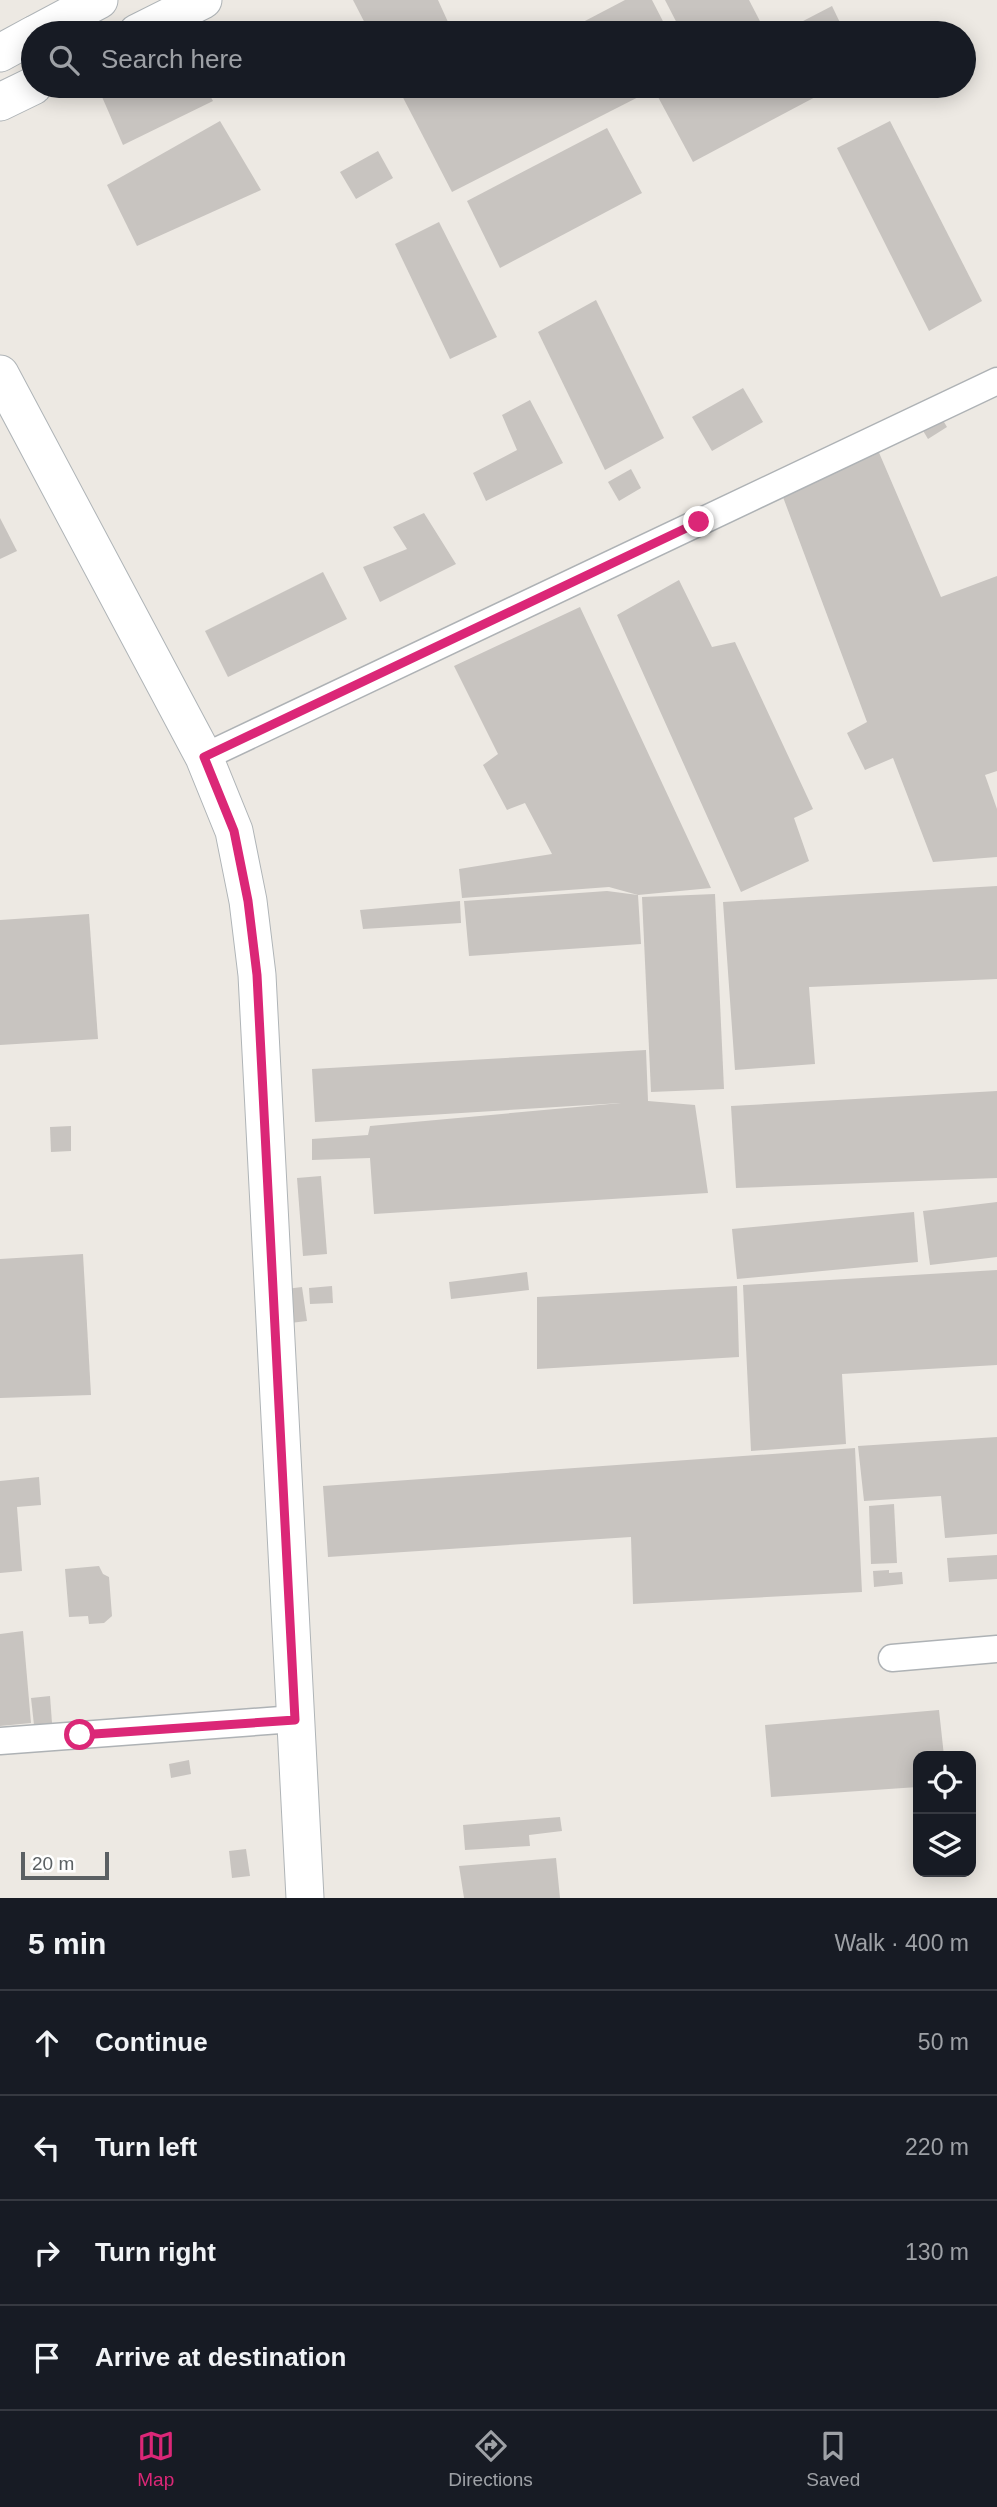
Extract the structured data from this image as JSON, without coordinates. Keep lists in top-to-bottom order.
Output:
{
  "scale_bar": "20 m",
  "page": {
    "search": "Search here",
    "scale": "20 m",
    "heading": ["5 min", "Walk · 400 m"],
    "list": [
      ["Continue", "50 m"],
      ["Turn left", "220 m"],
      ["Turn right", "130 m"],
      "Arrive at destination"
    ],
    "nav": ["Map", "Directions", "Saved"]
  }
}
